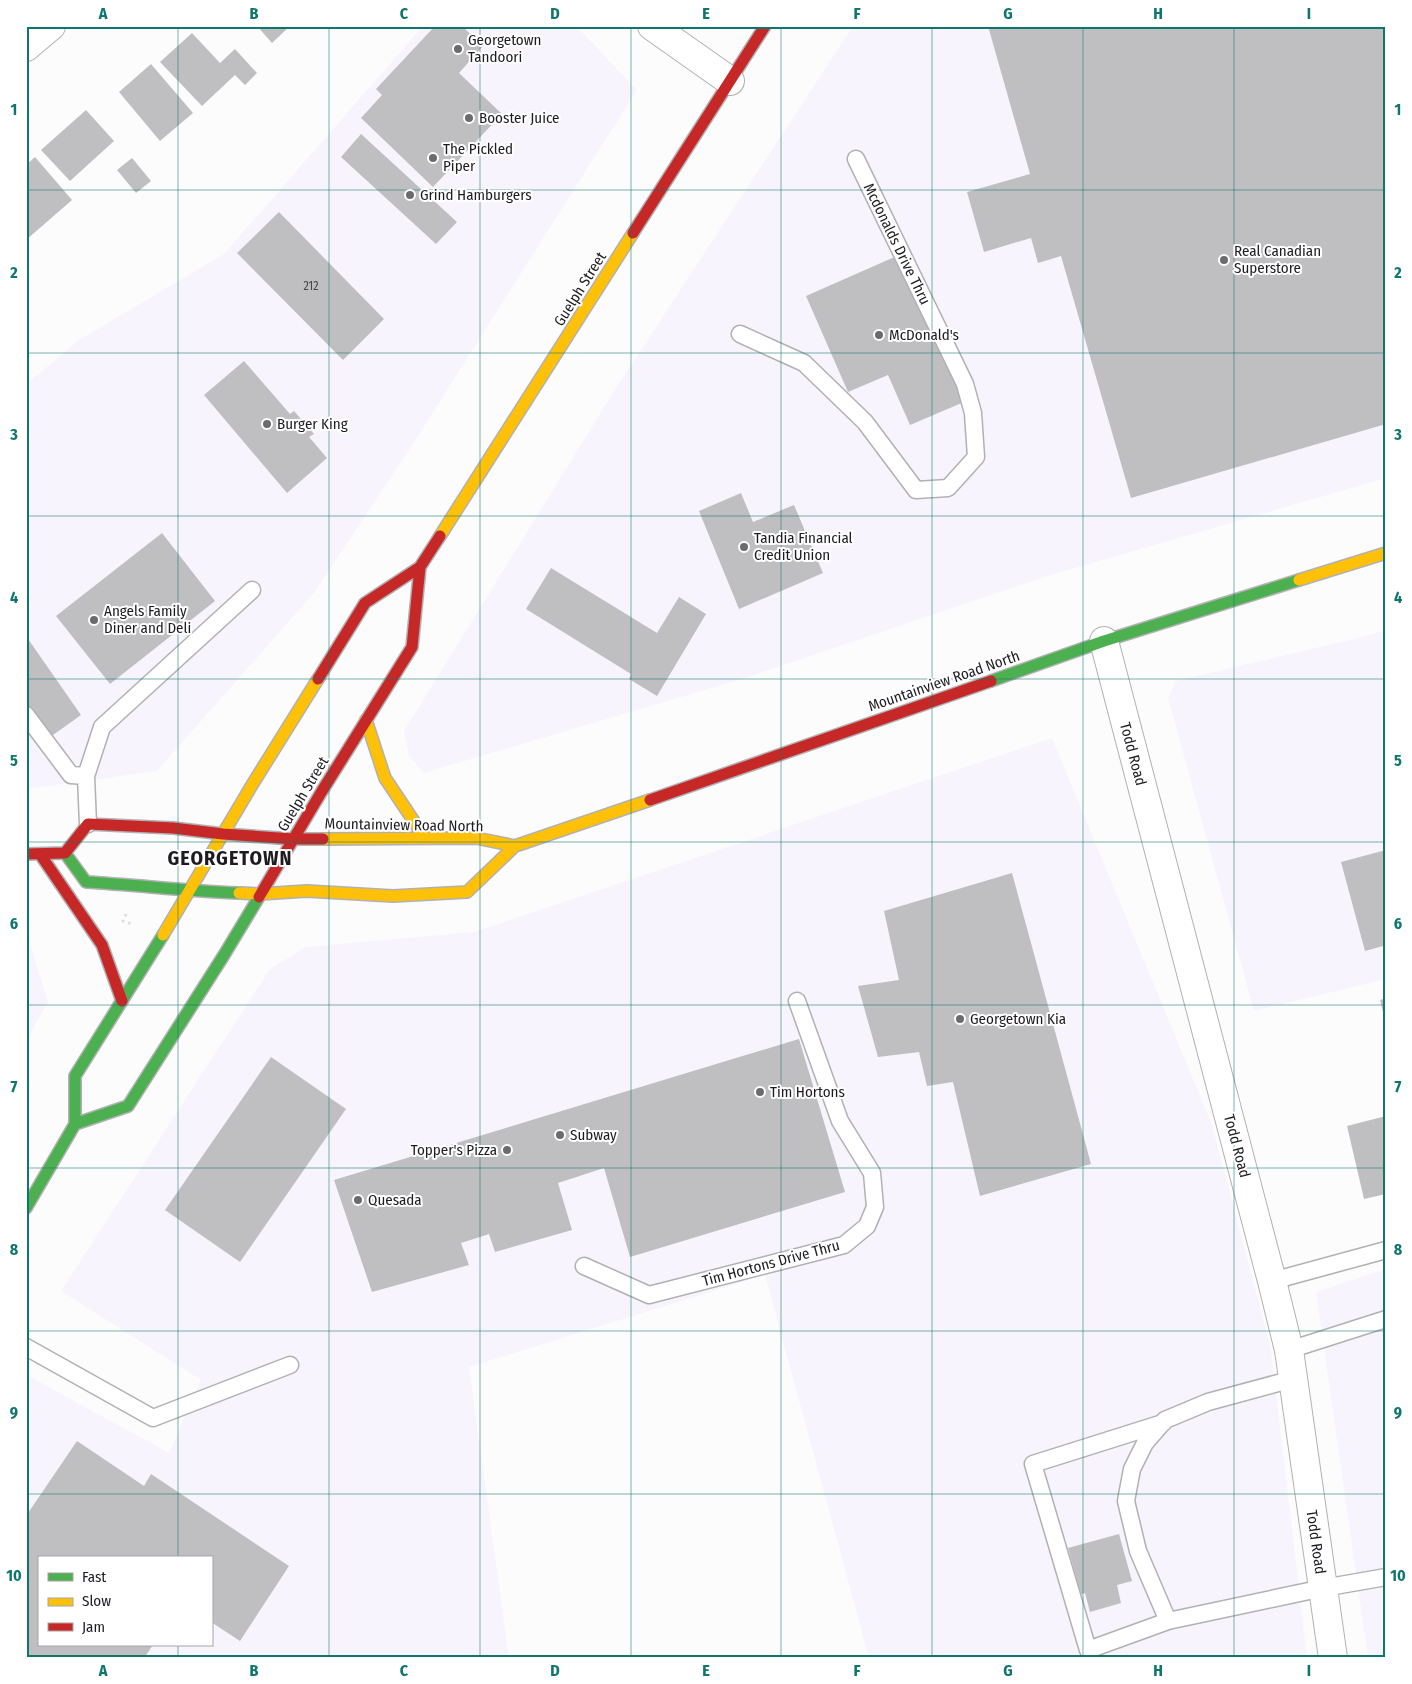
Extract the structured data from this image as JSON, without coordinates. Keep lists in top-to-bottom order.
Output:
{
  "streets": {
    "main road": ["Guelph Street", "Mountainview Road North"],
    "street": ["Todd Road"],
    "lane": ["Mcdonalds Drive Thru", "Tim Hortons Drive Thru"]
  },
  "crossings": [
    ["Guelph Street", "Mountainview Road North"],
    ["Mountainview Road North", "Todd Road"]
  ],
  "districts": ["GEORGETOWN"],
  "places": [
    "Georgetown Tandoori",
    "Booster Juice",
    "The Pickled Piper",
    "Grind Hamburgers",
    "Real Canadian Superstore",
    "McDonald's",
    "Burger King",
    "Tandia Financial Credit Union",
    "Angels Family Diner and Deli",
    "Georgetown Kia",
    "Tim Hortons",
    "Subway",
    "Topper's Pizza",
    "Quesada"
  ],
  "house_numbers": ["212"],
  "legend": ["Fast", "Slow", "Jam"],
  "grid": {
    "columns": [
      "A",
      "B",
      "C",
      "D",
      "E",
      "F",
      "G",
      "H",
      "I"
    ],
    "rows": [
      "1",
      "2",
      "3",
      "4",
      "5",
      "6",
      "7",
      "8",
      "9",
      "10"
    ]
  }
}
